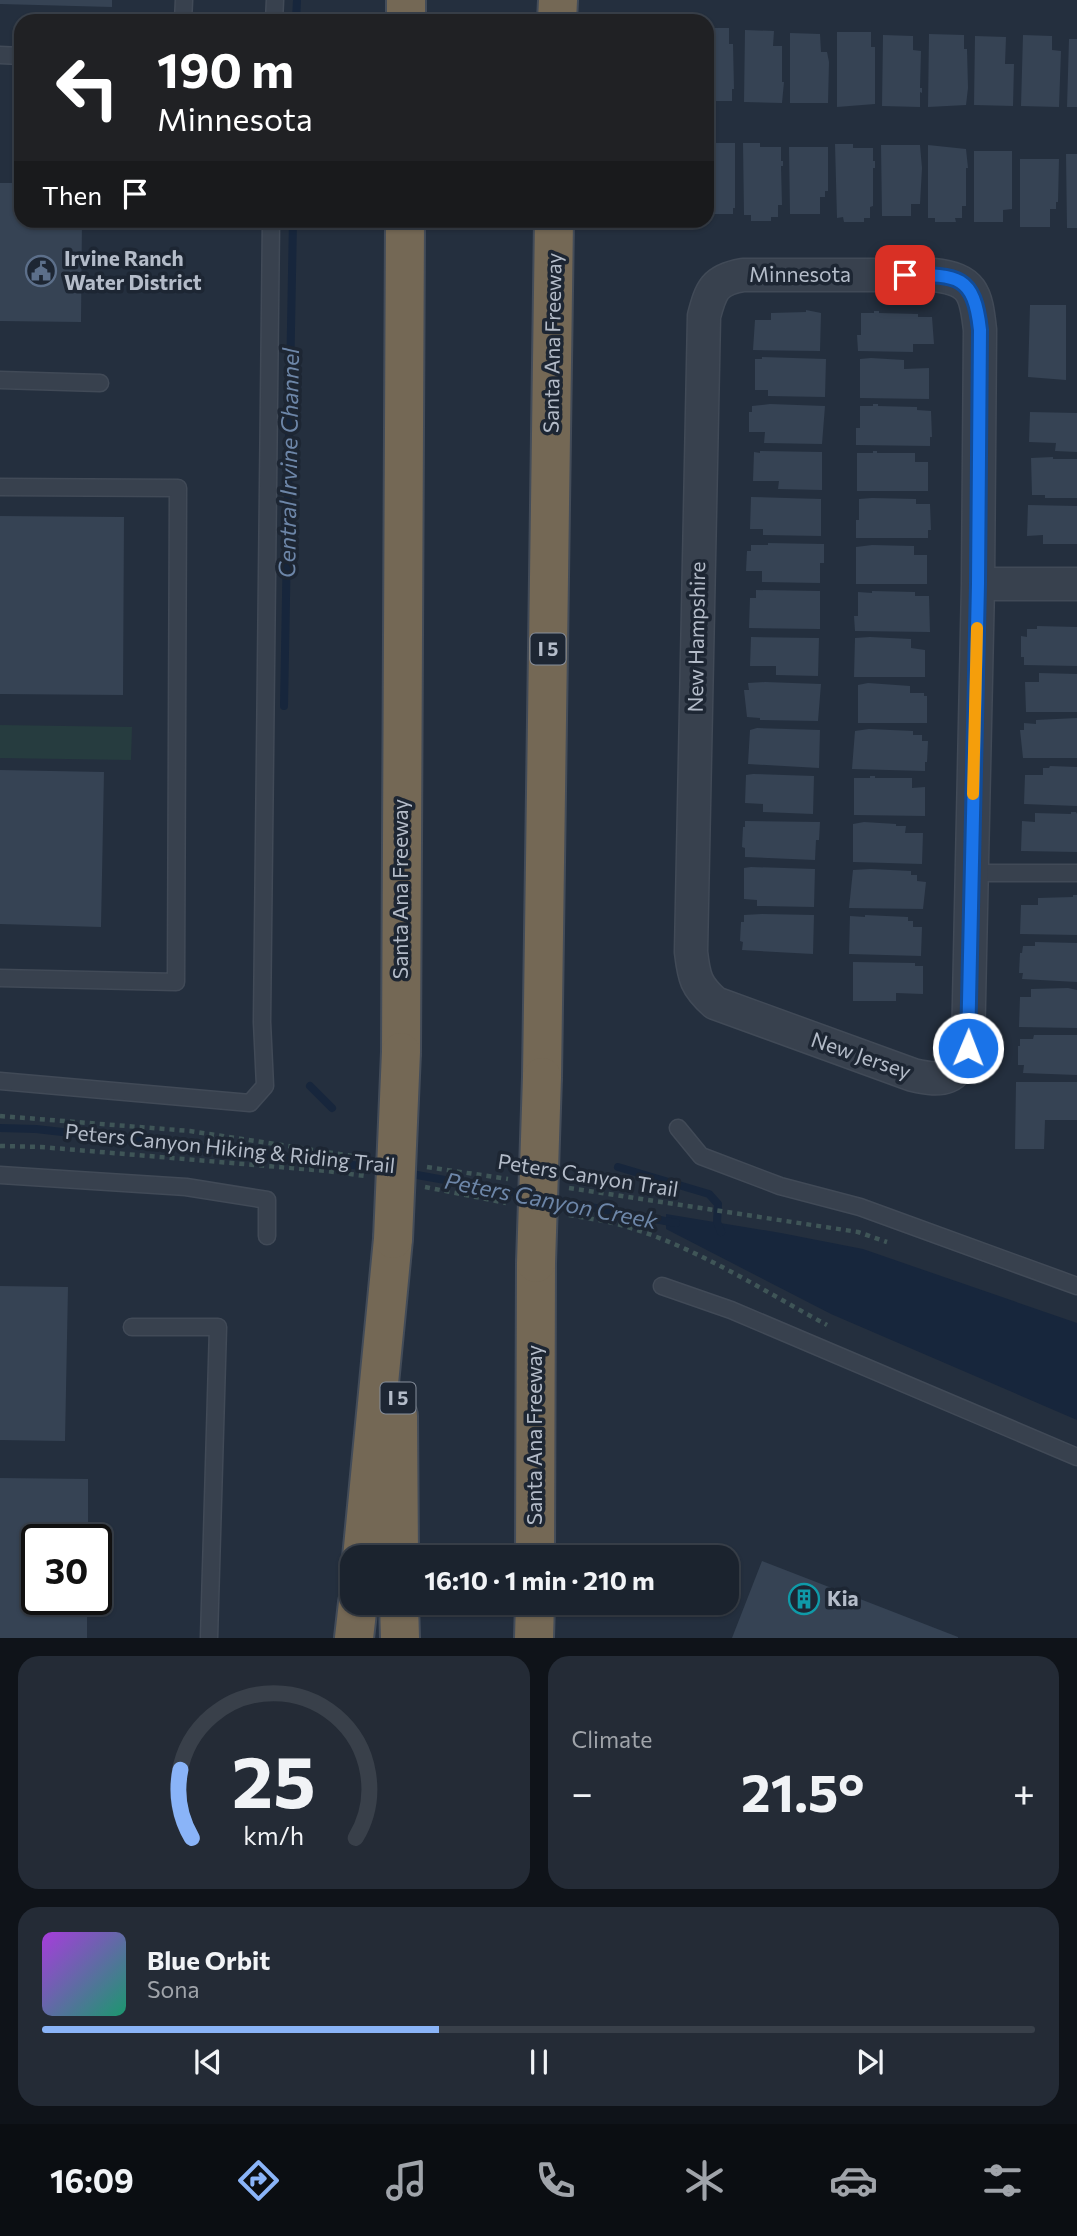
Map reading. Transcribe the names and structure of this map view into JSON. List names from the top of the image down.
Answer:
{
  "streets": {
    "highway": ["Santa Ana Freeway", "I 5"],
    "street": ["Minnesota", "New Hampshire", "New Jersey"],
    "path": ["Peters Canyon Hiking & Riding Trail", "Peters Canyon Trail"]
  },
  "crossings": [
    ["Minnesota", "New Hampshire"],
    ["Minnesota", "New Jersey"],
    ["New Hampshire", "New Jersey"]
  ],
  "water": ["Central Irvine Channel", "Peters Canyon Creek"],
  "places": {
    "public building": ["Irvine Ranch Water District"],
    "building": ["Kia"]
  },
  "page": {
    "turn": ["190 m", "Minnesota"],
    "then": "Then",
    "limit": "30",
    "trip": "16:10 · 1 min · 210 m",
    "tile": "Climate",
    "heat": ["−", "21.5°", "+"],
    "song": ["Blue Orbit", "Sona"],
    "tabs": "16:09",
    "gauge": ["25", "km/h"]
  }
}
